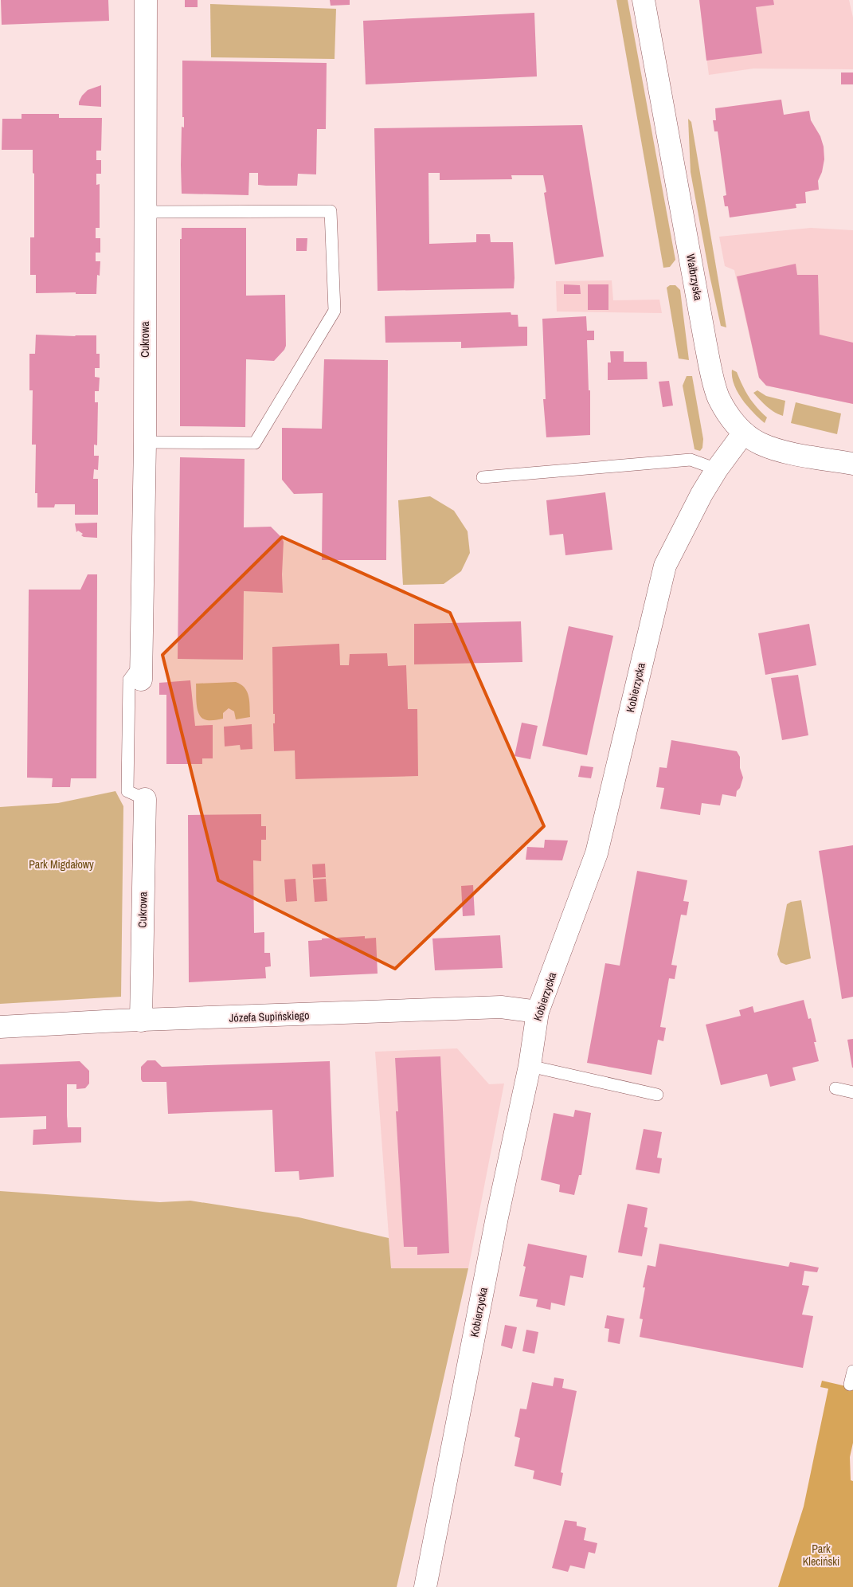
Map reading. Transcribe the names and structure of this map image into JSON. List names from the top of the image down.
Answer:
{
  "streets": {
    "street": [
      "Wałbrzyska",
      "Cukrowa",
      "Kobierzycka",
      "Józefa Supińskiego"
    ]
  },
  "crossings": [
    ["Wałbrzyska", "Kobierzycka"],
    ["Cukrowa", "Józefa Supińskiego"],
    ["Kobierzycka", "Józefa Supińskiego"]
  ],
  "parks": ["Park Migdałowy", "Park Kleciński"]
}
